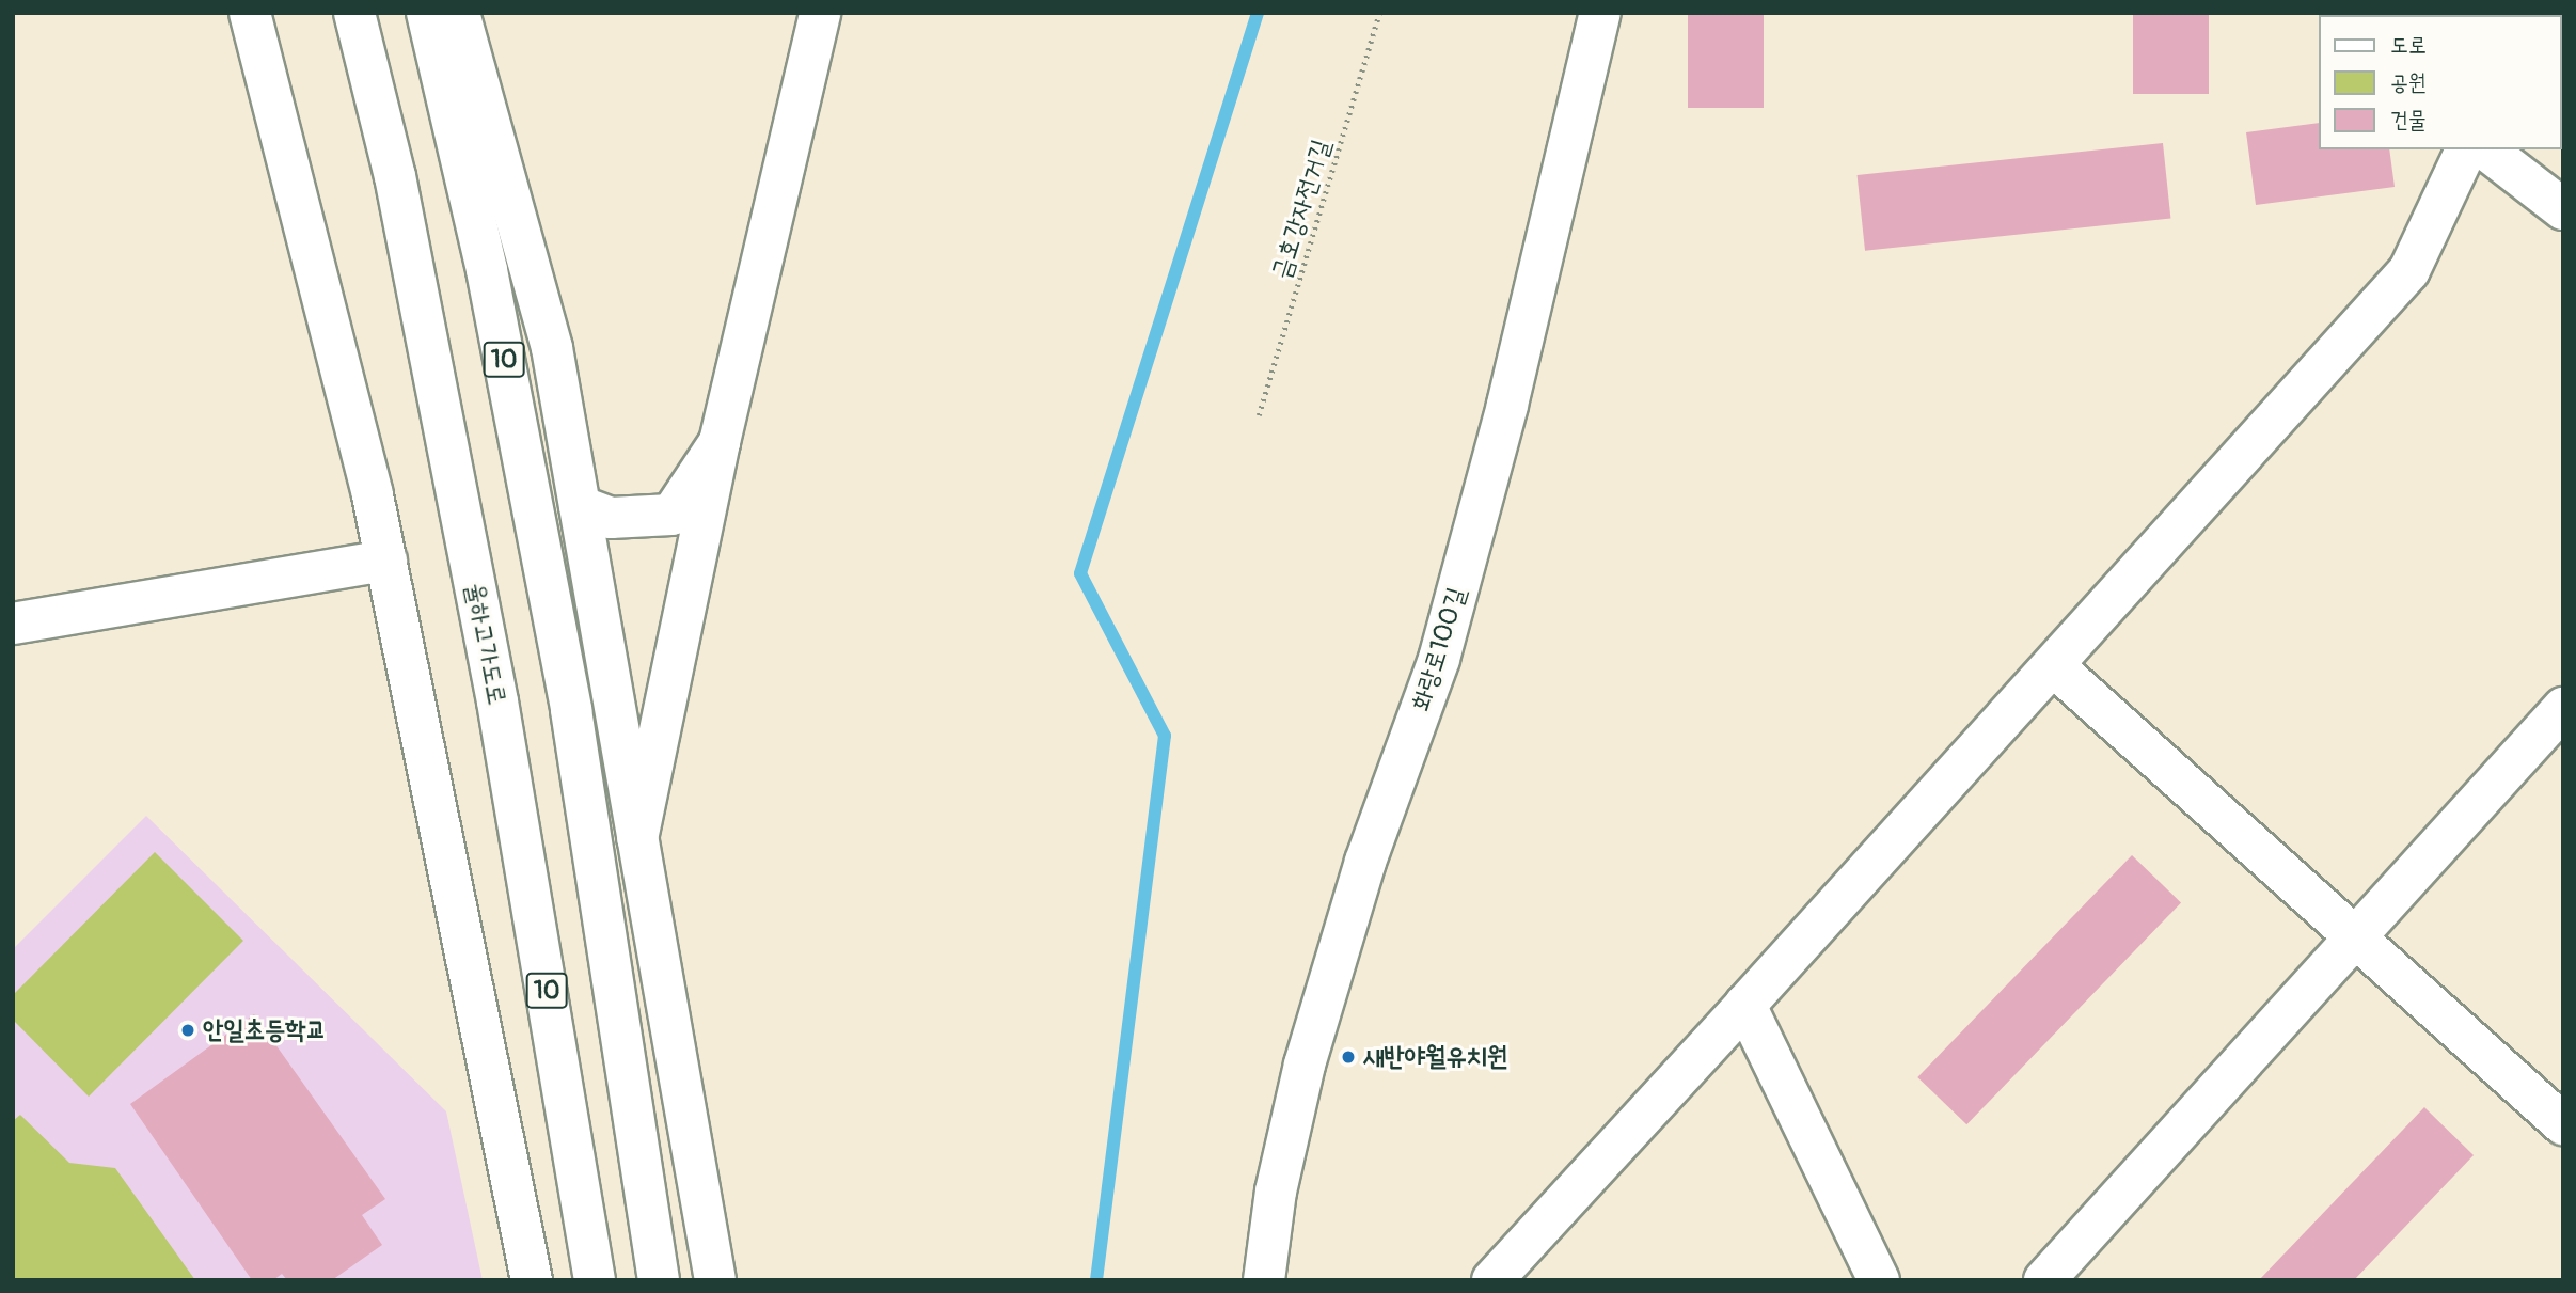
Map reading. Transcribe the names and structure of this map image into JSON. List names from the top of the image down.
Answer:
{
  "streets": {
    "main road": ["10", "율하고가도로", "화랑로100길"],
    "path": ["금호강자전거길"]
  },
  "places": ["안일초등학교", "새반야월유치원"],
  "legend": ["도로", "공원", "건물"]
}
